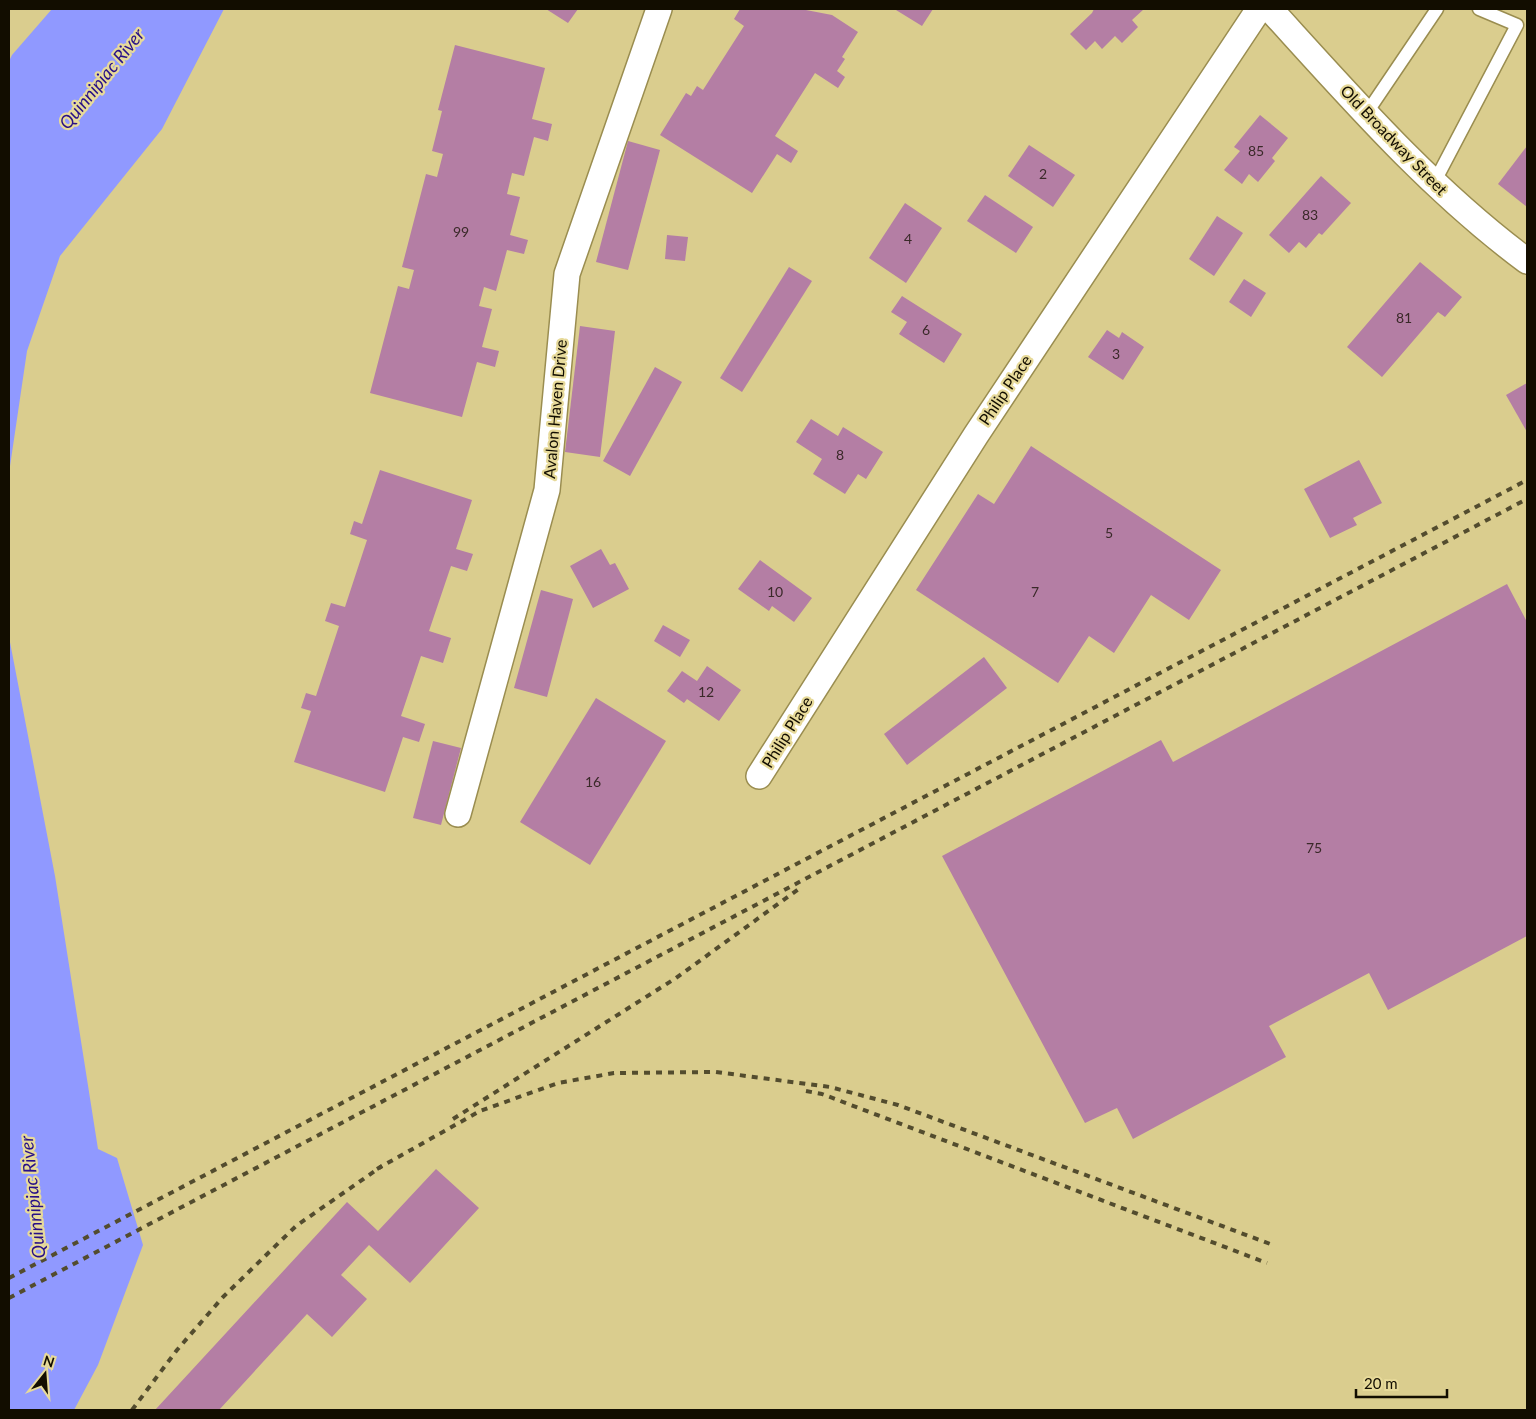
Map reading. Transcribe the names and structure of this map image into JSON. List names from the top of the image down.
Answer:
{
  "streets": {
    "street": ["Old Broadway Street", "Philip Place", "Avalon Haven Drive"]
  },
  "water": ["Quinnipiac River"],
  "house_numbers": [
    "85",
    "2",
    "83",
    "99",
    "4",
    "81",
    "6",
    "3",
    "8",
    "5",
    "10",
    "7",
    "12",
    "16",
    "75"
  ],
  "scale_bar": "20 m",
  "north": "top"
}
